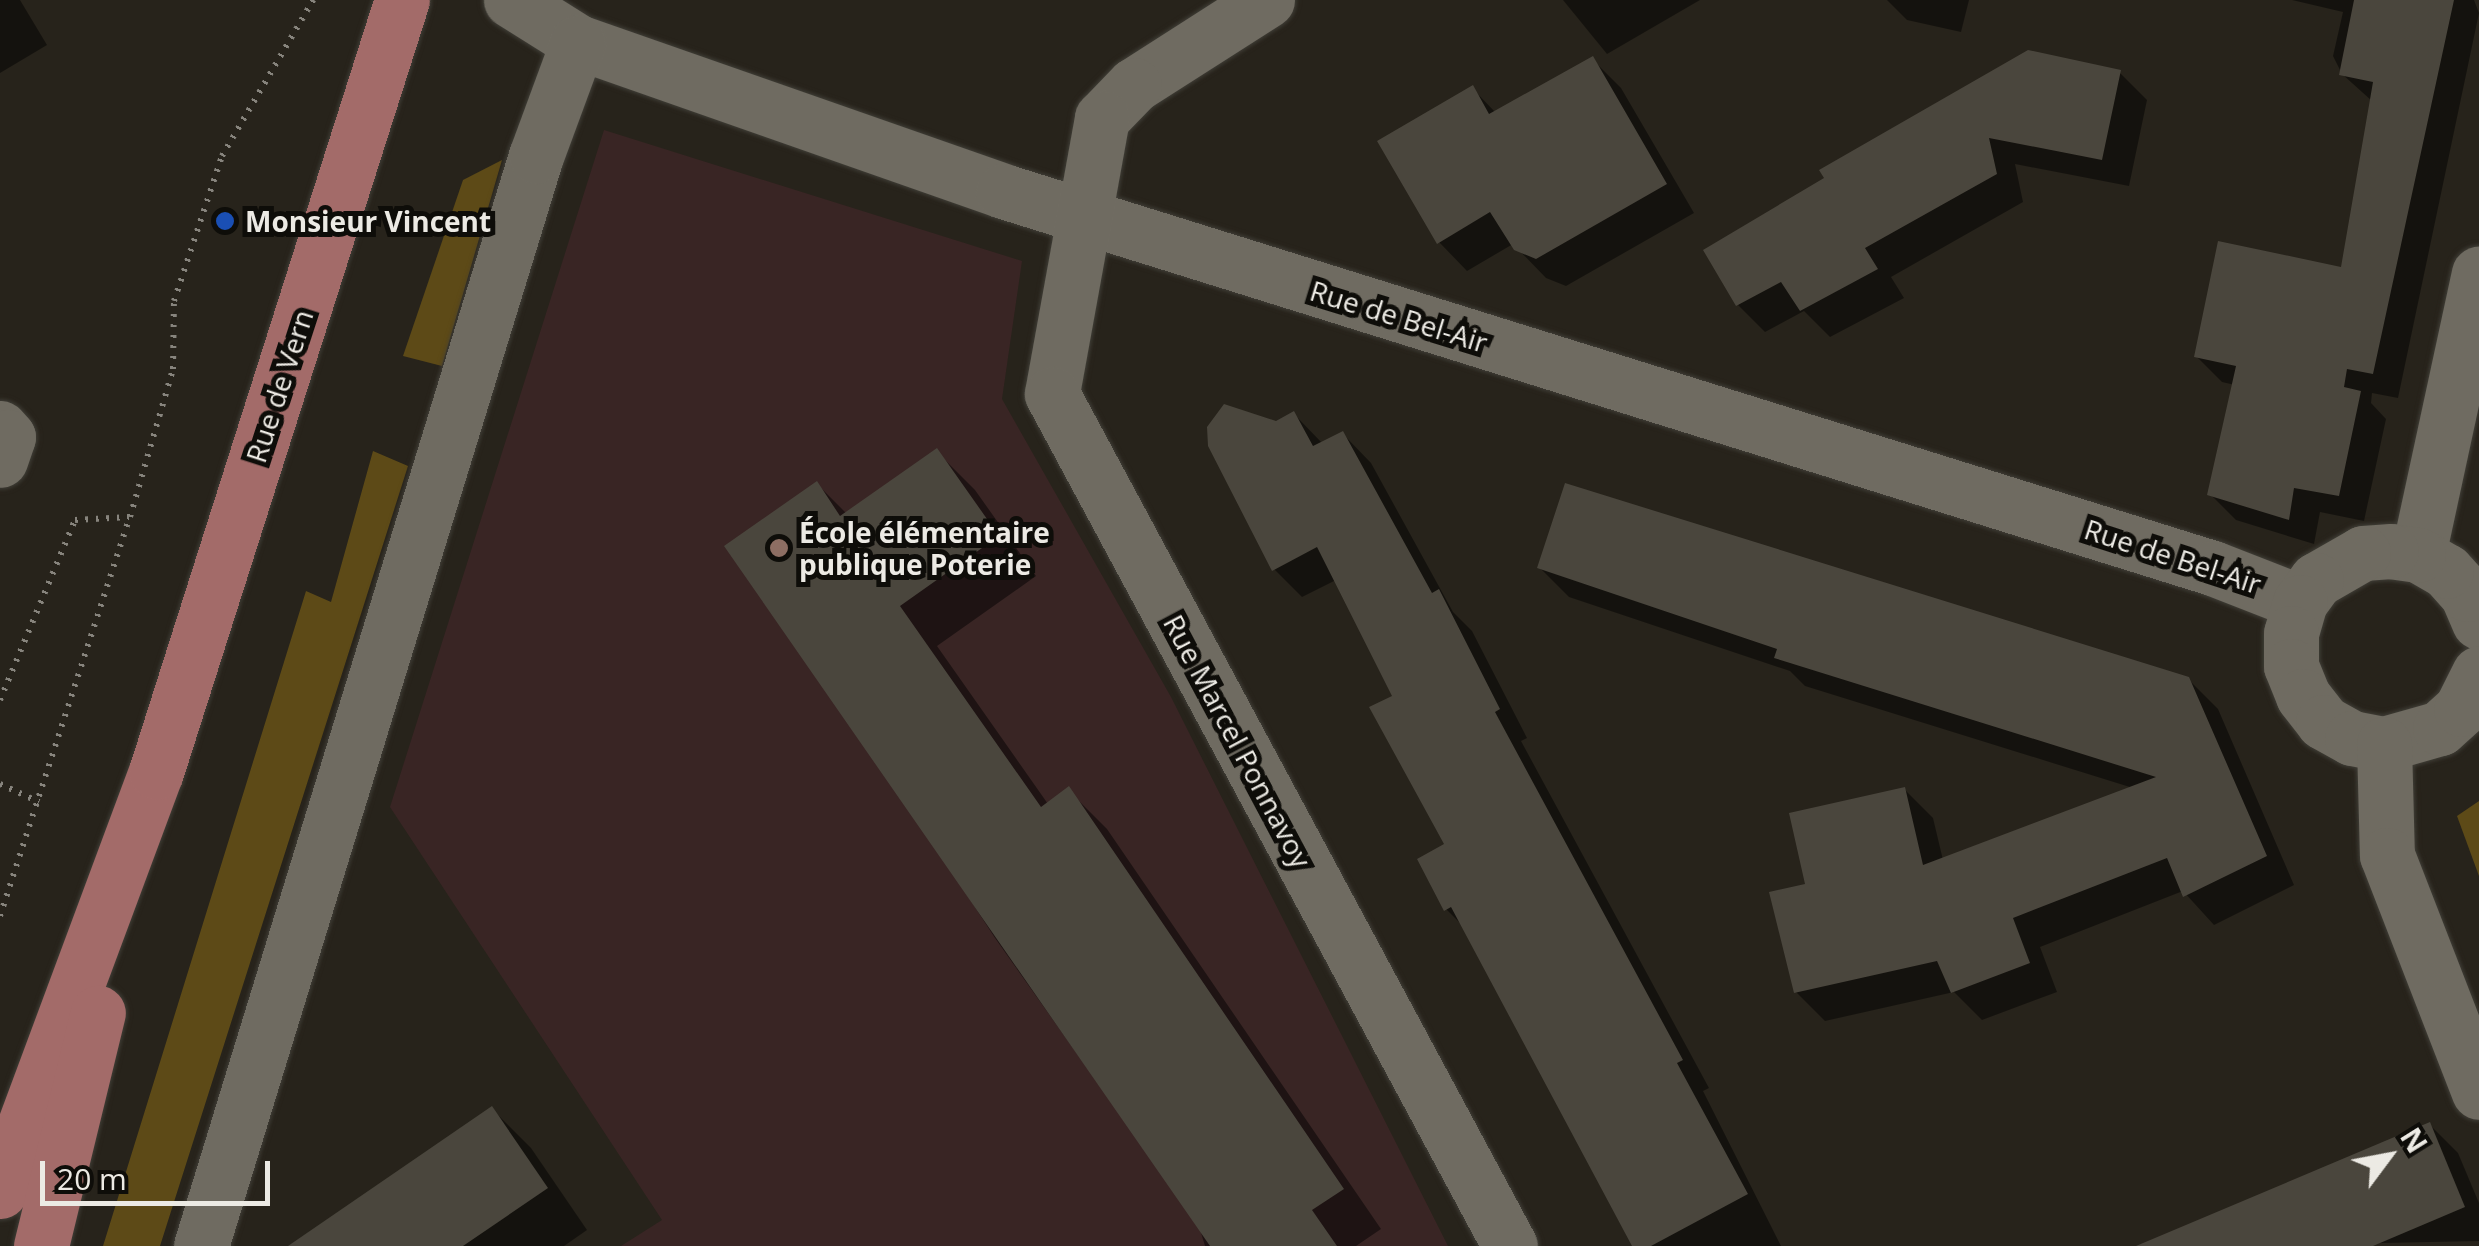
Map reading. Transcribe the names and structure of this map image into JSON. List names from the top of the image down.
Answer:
{
  "streets": {
    "main road": ["Rue de Vern"],
    "street": ["Rue de Bel-Air", "Rue Marcel Ponnavoy"]
  },
  "crossings": [
    ["Rue de Bel-Air", "Rue Marcel Ponnavoy"]
  ],
  "places": ["Monsieur Vincent", "École élémentaire publique Poterie"],
  "scale_bar": "20 m",
  "north": "top right"
}
